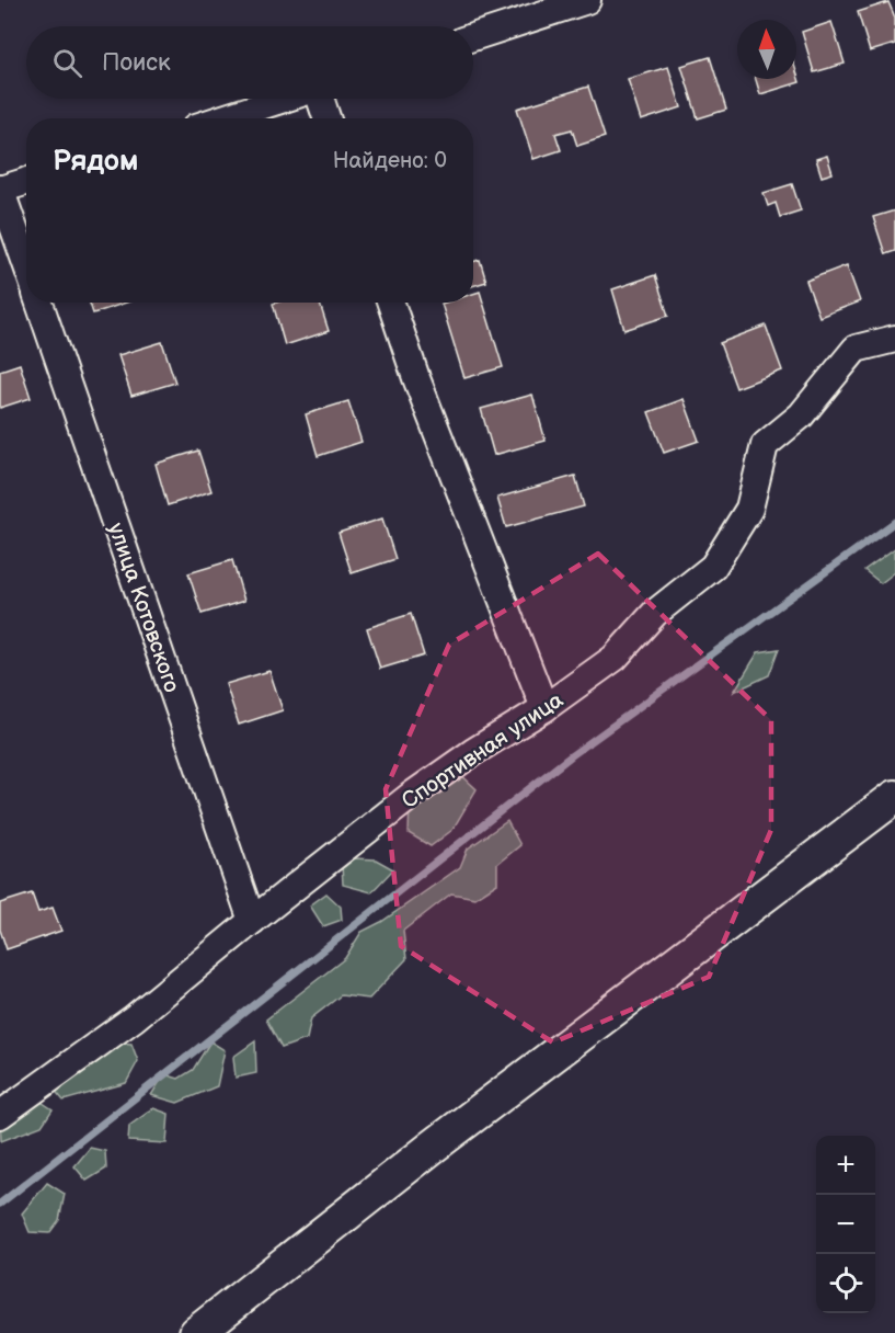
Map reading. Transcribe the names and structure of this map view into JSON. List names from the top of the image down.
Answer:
{
  "streets": {
    "street": ["улица Котовского", "Спортивная улица"]
  },
  "crossings": [
    ["улица Котовского", "Спортивная улица"]
  ],
  "north": "top",
  "page": {
    "search": "Поиск",
    "heading": ["Рядом", "Найдено: 0"],
    "map_buttons": ["+", "−"]
  }
}
